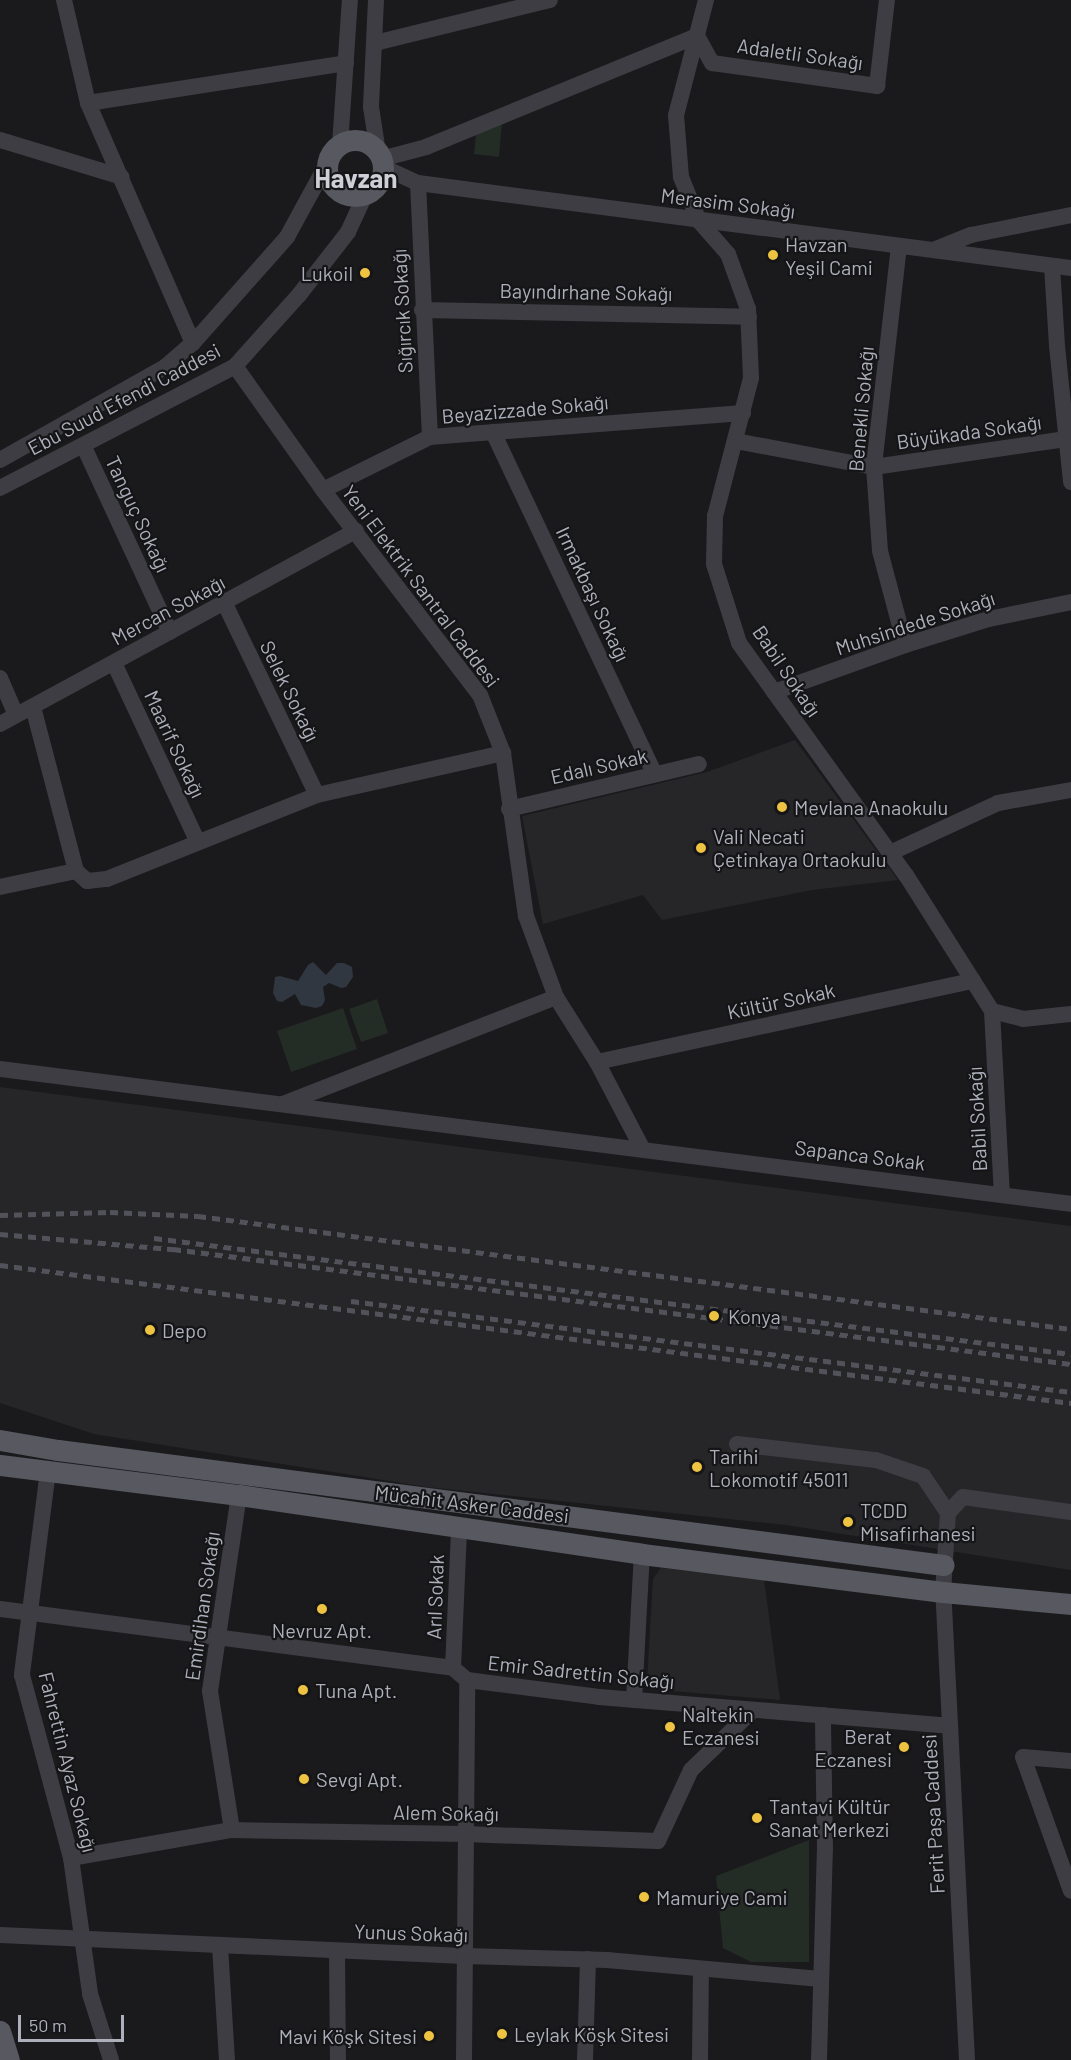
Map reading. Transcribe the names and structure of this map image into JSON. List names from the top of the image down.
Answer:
{
  "streets": {
    "main road": ["Mücahit Asker Caddesi"],
    "street": [
      "Adaletli Sokağı",
      "Merasim Sokağı",
      "Bayındırhane Sokağı",
      "Sığırcık Sokağı",
      "Ebu Suud Efendi Caddesi",
      "Beyazizzade Sokağı",
      "Benekli Sokağı",
      "Büyükada Sokağı",
      "Tanguç Sokağı",
      "Yeni Elektrik Santral Caddesi",
      "Irmakbaşı Sokağı",
      "Mercan Sokağı",
      "Muhsindede Sokağı",
      "Babil Sokağı",
      "Selek Sokağı",
      "Maarif Sokağı",
      "Edalı Sokak",
      "Kültür Sokak",
      "Sapanca Sokak",
      "Arıl Sokak",
      "Emirdihan Sokağı",
      "Emir Sadrettin Sokağı",
      "Fahrettin Ayaz Sokağı",
      "Alem Sokağı",
      "Ferit Paşa Caddesi",
      "Yunus Sokağı"
    ]
  },
  "crossings": [
    ["Adaletli Sokağı", "Babil Sokağı"],
    ["Merasim Sokağı", "Sığırcık Sokağı"],
    ["Merasim Sokağı", "Ebu Suud Efendi Caddesi"],
    ["Merasim Sokağı", "Benekli Sokağı"],
    ["Merasim Sokağı", "Babil Sokağı"],
    ["Bayındırhane Sokağı", "Sığırcık Sokağı"],
    ["Bayındırhane Sokağı", "Babil Sokağı"],
    ["Sığırcık Sokağı", "Beyazizzade Sokağı"],
    ["Ebu Suud Efendi Caddesi", "Tanguç Sokağı"],
    ["Ebu Suud Efendi Caddesi", "Yeni Elektrik Santral Caddesi"],
    ["Beyazizzade Sokağı", "Yeni Elektrik Santral Caddesi"],
    ["Beyazizzade Sokağı", "Irmakbaşı Sokağı"],
    ["Beyazizzade Sokağı", "Babil Sokağı"],
    ["Benekli Sokağı", "Büyükada Sokağı"],
    ["Benekli Sokağı", "Muhsindede Sokağı"],
    ["Büyükada Sokağı", "Babil Sokağı"],
    ["Tanguç Sokağı", "Mercan Sokağı"],
    ["Yeni Elektrik Santral Caddesi", "Mercan Sokağı"],
    ["Yeni Elektrik Santral Caddesi", "Edalı Sokak"],
    ["Yeni Elektrik Santral Caddesi", "Kültür Sokak"],
    ["Yeni Elektrik Santral Caddesi", "Sapanca Sokak"],
    ["Irmakbaşı Sokağı", "Edalı Sokak"],
    ["Mercan Sokağı", "Selek Sokağı"],
    ["Mercan Sokağı", "Maarif Sokağı"],
    ["Muhsindede Sokağı", "Babil Sokağı"],
    ["Babil Sokağı", "Kültür Sokak"],
    ["Babil Sokağı", "Sapanca Sokak"],
    ["Mücahit Asker Caddesi", "Arıl Sokak"],
    ["Mücahit Asker Caddesi", "Emirdihan Sokağı"],
    ["Mücahit Asker Caddesi", "Fahrettin Ayaz Sokağı"],
    ["Mücahit Asker Caddesi", "Ferit Paşa Caddesi"],
    ["Arıl Sokak", "Emir Sadrettin Sokağı"],
    ["Emirdihan Sokağı", "Alem Sokağı"],
    ["Emir Sadrettin Sokağı", "Alem Sokağı"],
    ["Emir Sadrettin Sokağı", "Ferit Paşa Caddesi"],
    ["Fahrettin Ayaz Sokağı", "Alem Sokağı"],
    ["Fahrettin Ayaz Sokağı", "Yunus Sokağı"]
  ],
  "districts": ["Havzan"],
  "places": [
    "Havzan Yeşil Cami",
    "Lukoil",
    "Mevlana Anaokulu",
    "Vali Necati Çetinkaya Ortaokulu",
    "Konya",
    "Depo",
    "Tarihi Lokomotif 45011",
    "TCDD Misafirhanesi",
    "Nevruz Apt.",
    "Tuna Apt.",
    "Naltekin Eczanesi",
    "Berat Eczanesi",
    "Sevgi Apt.",
    "Tantavi Kültür Sanat Merkezi",
    "Mamuriye Cami",
    "Leylak Köşk Sitesi",
    "Mavi Köşk Sitesi"
  ],
  "scale_bar": "50 m"
}
